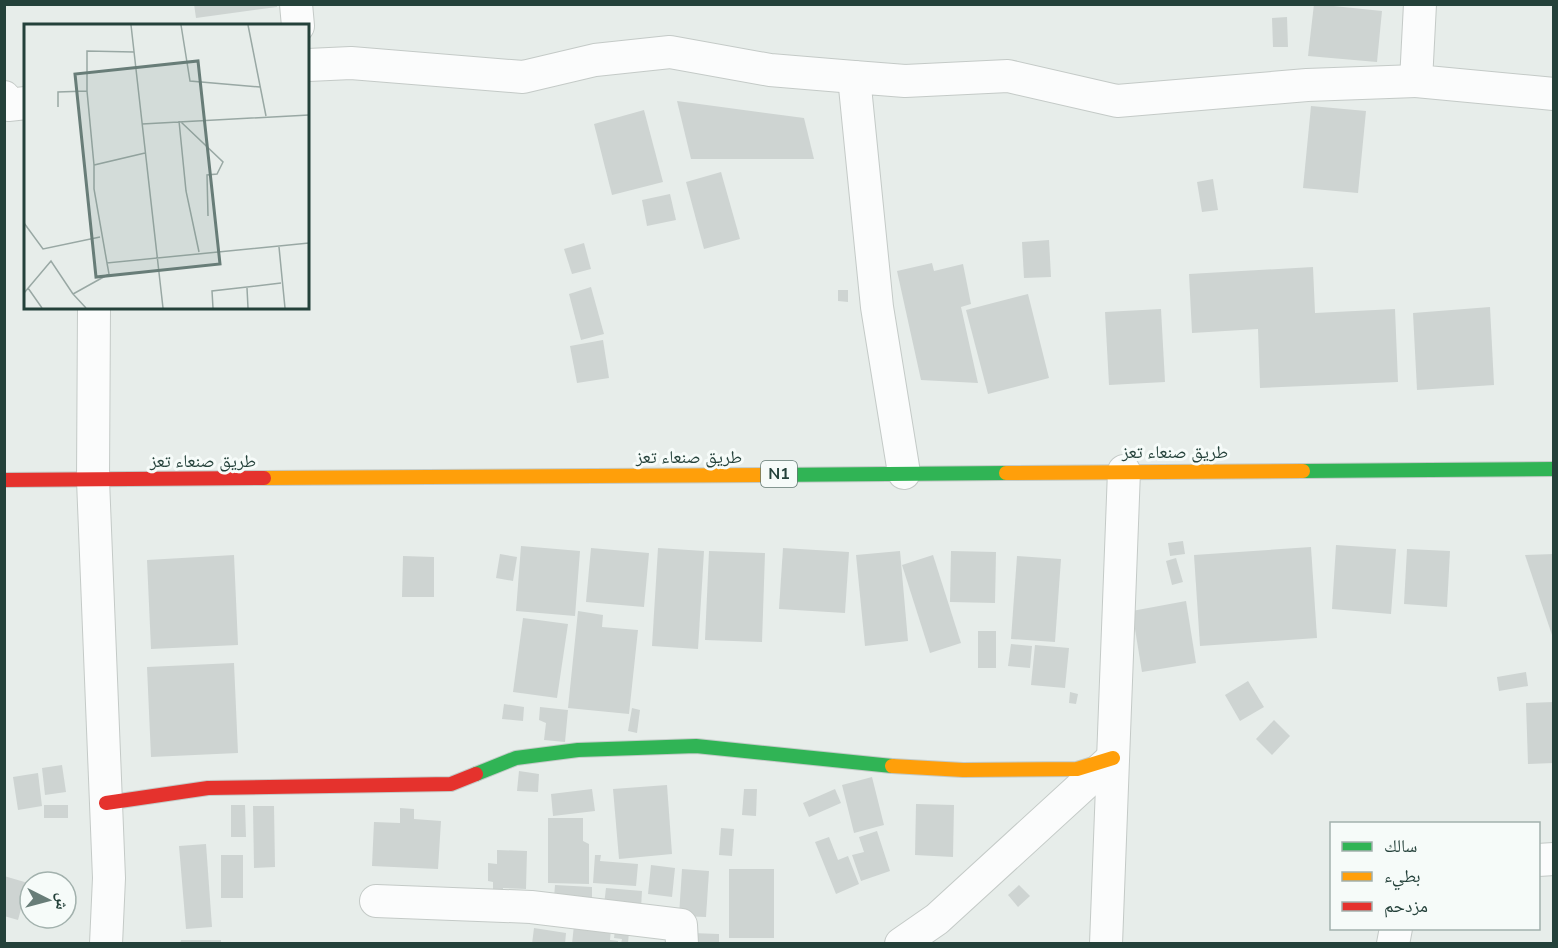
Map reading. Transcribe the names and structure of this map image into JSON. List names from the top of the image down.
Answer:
{
  "streets": {
    "main road": ["طريق صنعاء تعز", "N1"]
  },
  "legend": ["سالك", "بطيء", "مزدحم"],
  "north": "right"
}
